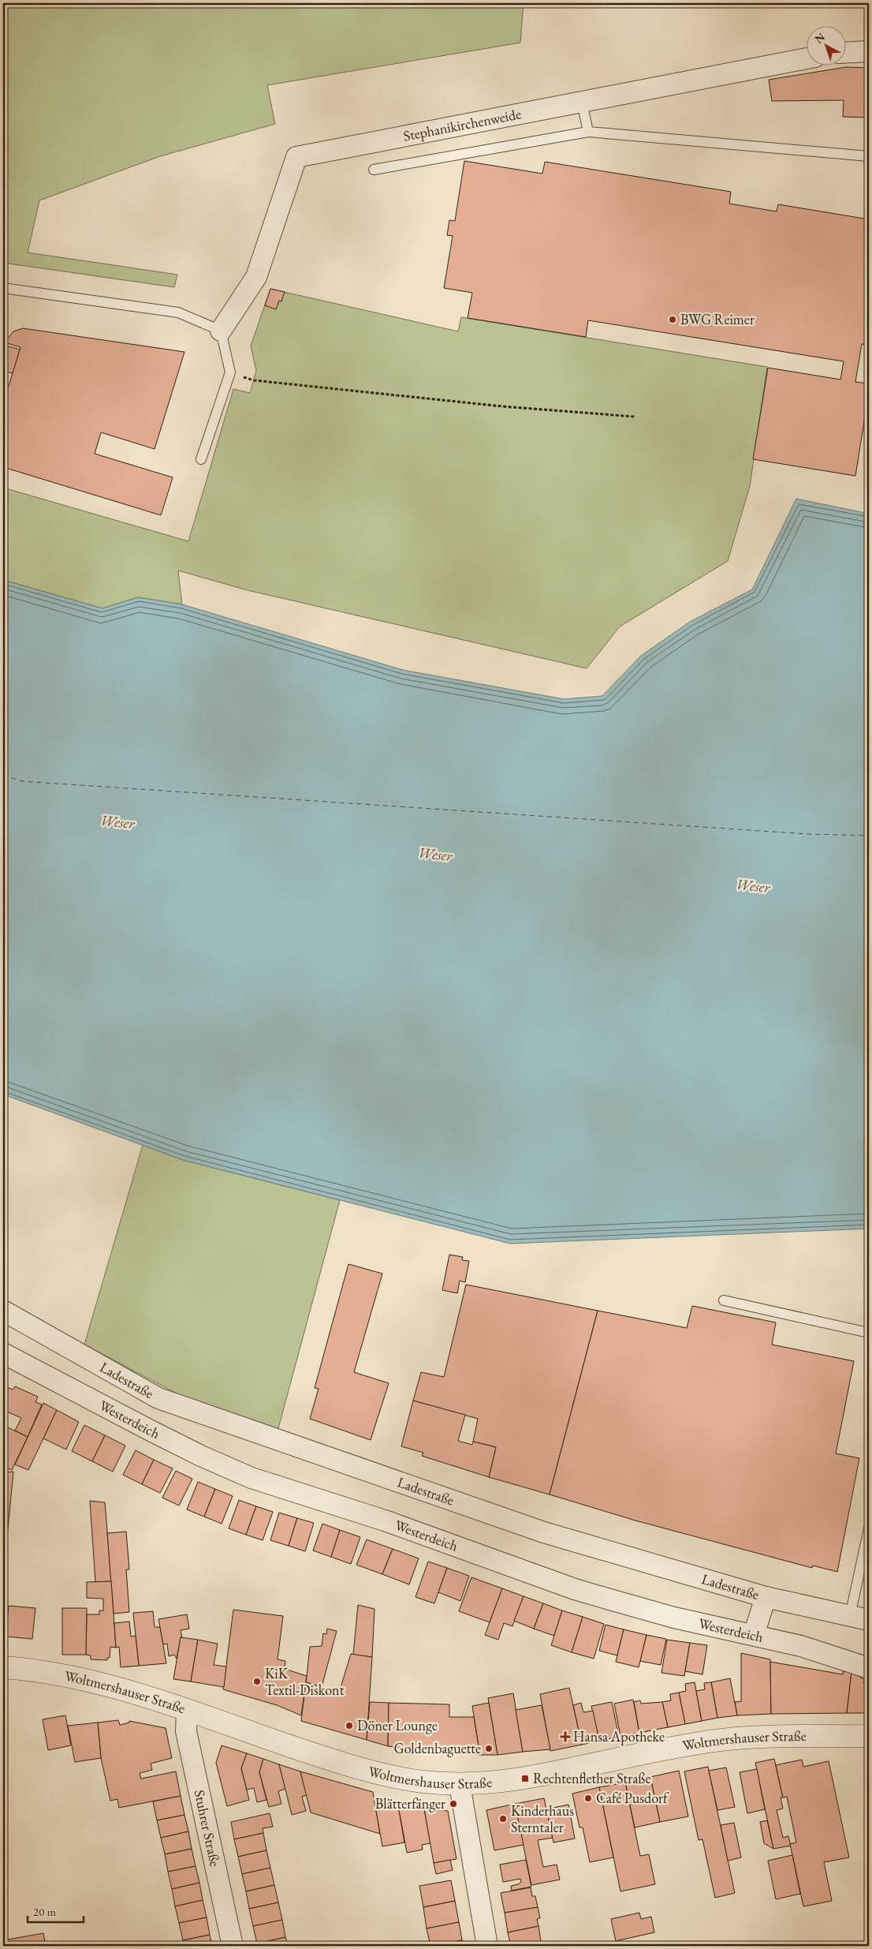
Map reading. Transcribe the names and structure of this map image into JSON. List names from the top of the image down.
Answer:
{
  "streets": {
    "street": [
      "Stephanikirchenweide",
      "Ladestraße",
      "Westerdeich",
      "Woltmershauser Straße",
      "Stuhrer Straße"
    ]
  },
  "crossings": [
    ["Woltmershauser Straße", "Stuhrer Straße"]
  ],
  "water": ["Weser"],
  "places": {
    "other": [
      "BWG Reimer",
      "KiK Textil-Diskont",
      "Döner Lounge",
      "Goldenbaguette",
      "Café Pusdorf",
      "Blätterfänger",
      "Kinderhaus Sterntaler"
    ],
    "health": ["Hansa Apotheke"],
    "transit": ["Rechtenflether Straße"]
  },
  "scale_bar": "20 m",
  "north": "top left"
}
